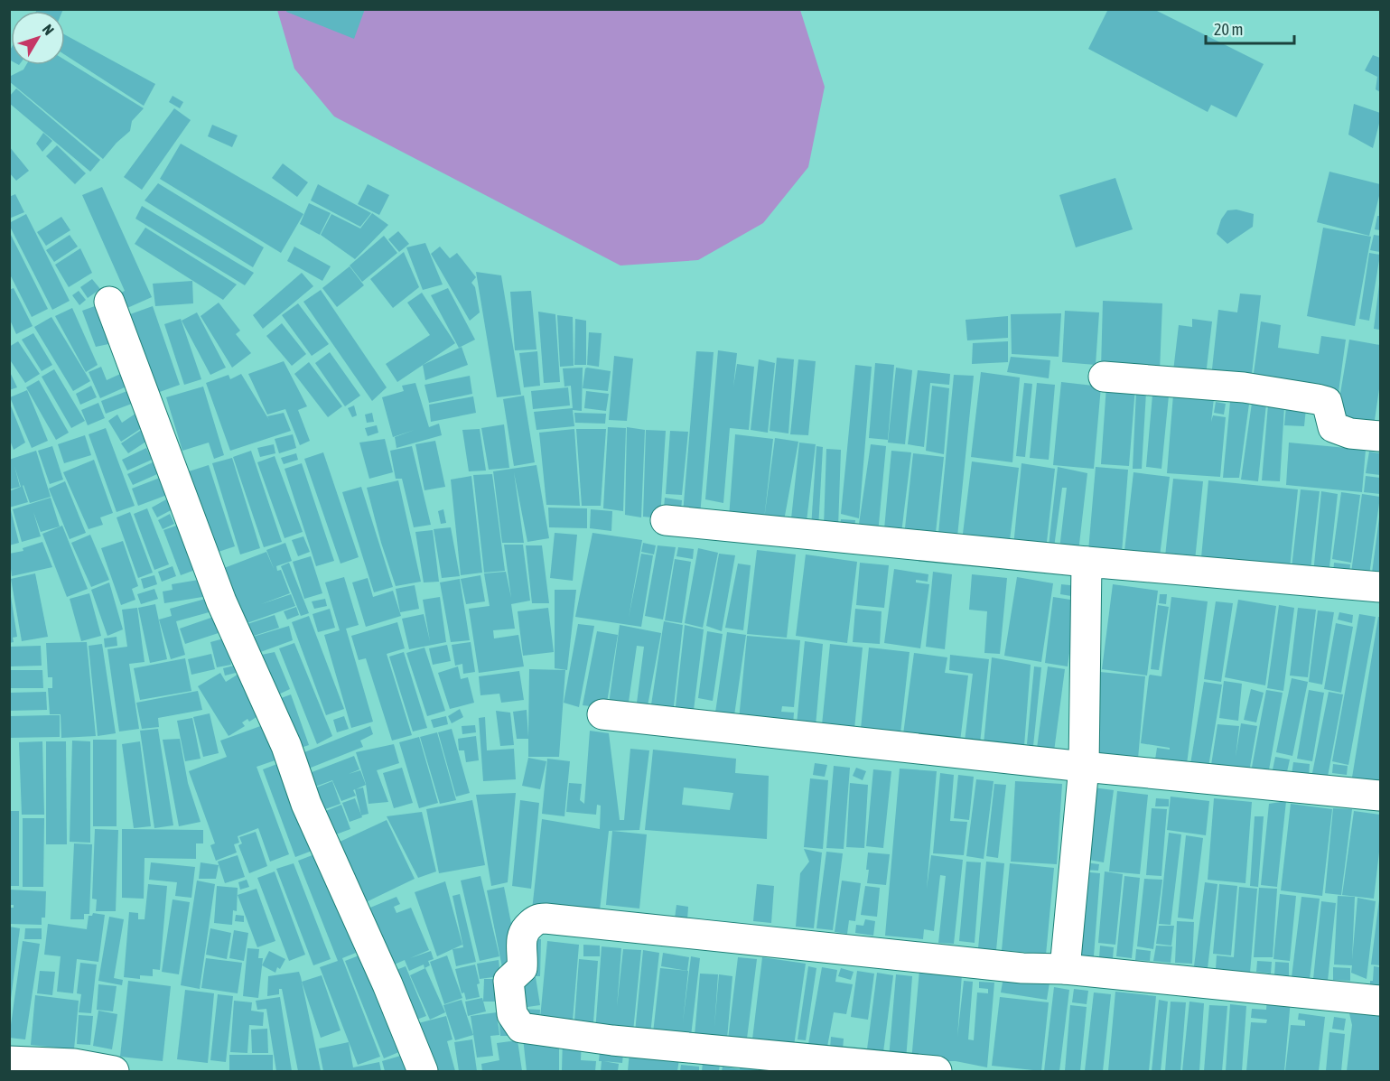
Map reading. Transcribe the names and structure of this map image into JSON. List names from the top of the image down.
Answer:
{
  "scale_bar": "20 m",
  "north": "top right"
}
